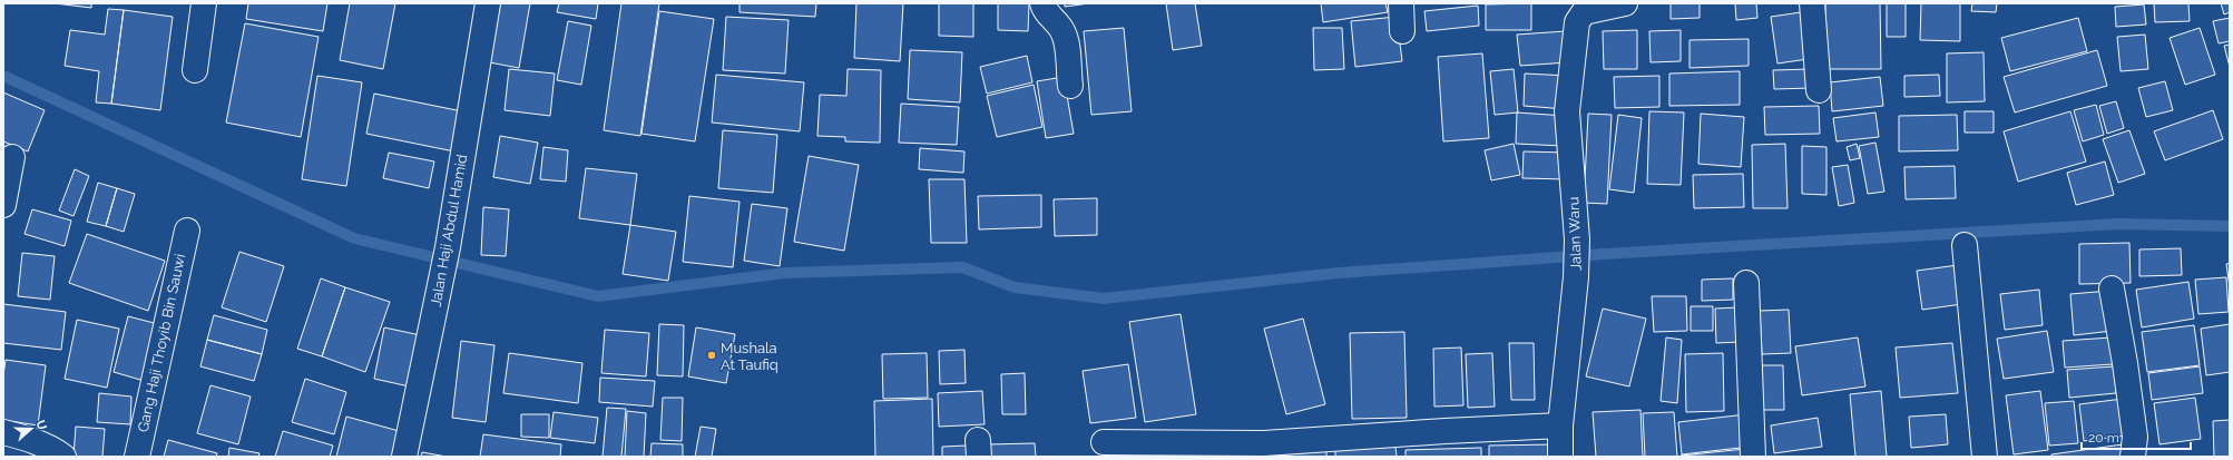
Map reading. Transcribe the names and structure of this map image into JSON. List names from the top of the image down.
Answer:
{
  "streets": {
    "street": ["Jalan Haji Abdul Hamid", "Jalan Waru", "Gang Haji Thoyib Bin Sauwi"]
  },
  "places": ["Mushala At Taufiq"],
  "scale_bar": "20 m",
  "north": "right"
}
